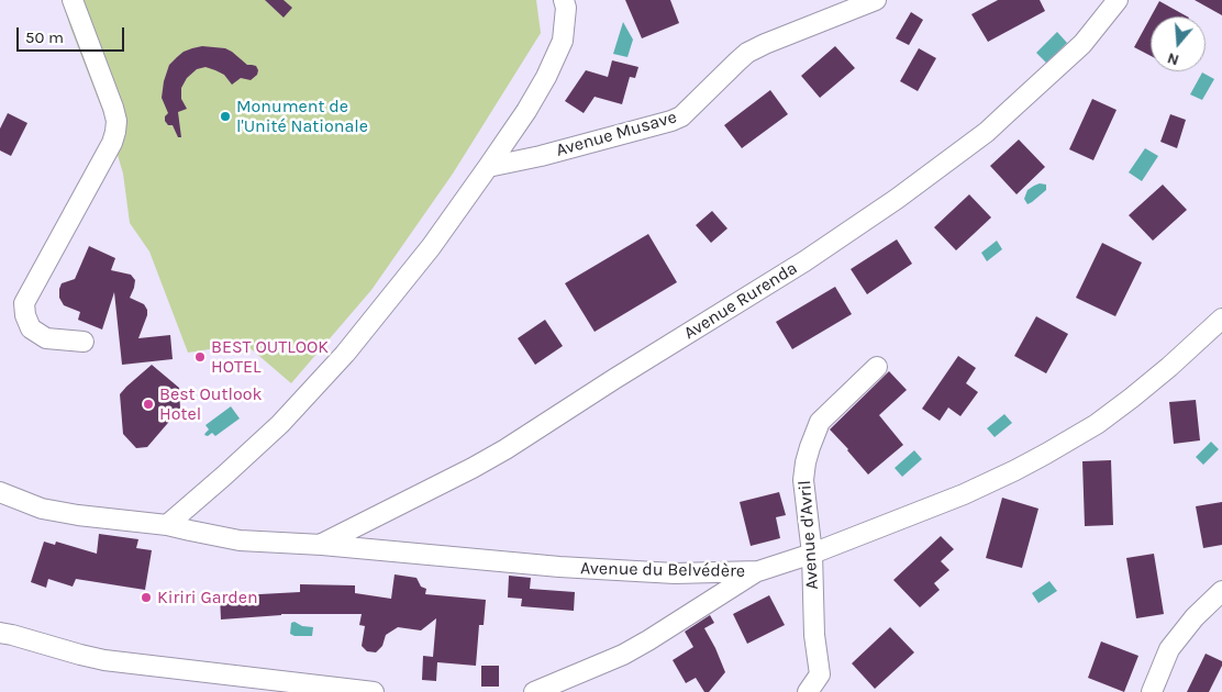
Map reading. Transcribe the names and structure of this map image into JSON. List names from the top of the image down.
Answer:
{
  "streets": {
    "street": [
      "Avenue Musave",
      "Avenue Rurenda",
      "Avenue d'Avril",
      "Avenue du Belvédère"
    ]
  },
  "crossings": [
    ["Avenue Rurenda", "Avenue du Belvédère"],
    ["Avenue d'Avril", "Avenue du Belvédère"]
  ],
  "places": [
    "Monument de l'Unité Nationale",
    "BEST OUTLOOK HOTEL",
    "Best Outlook Hotel",
    "Kiriri Garden"
  ],
  "scale_bar": "50 m",
  "north": "bottom"
}
